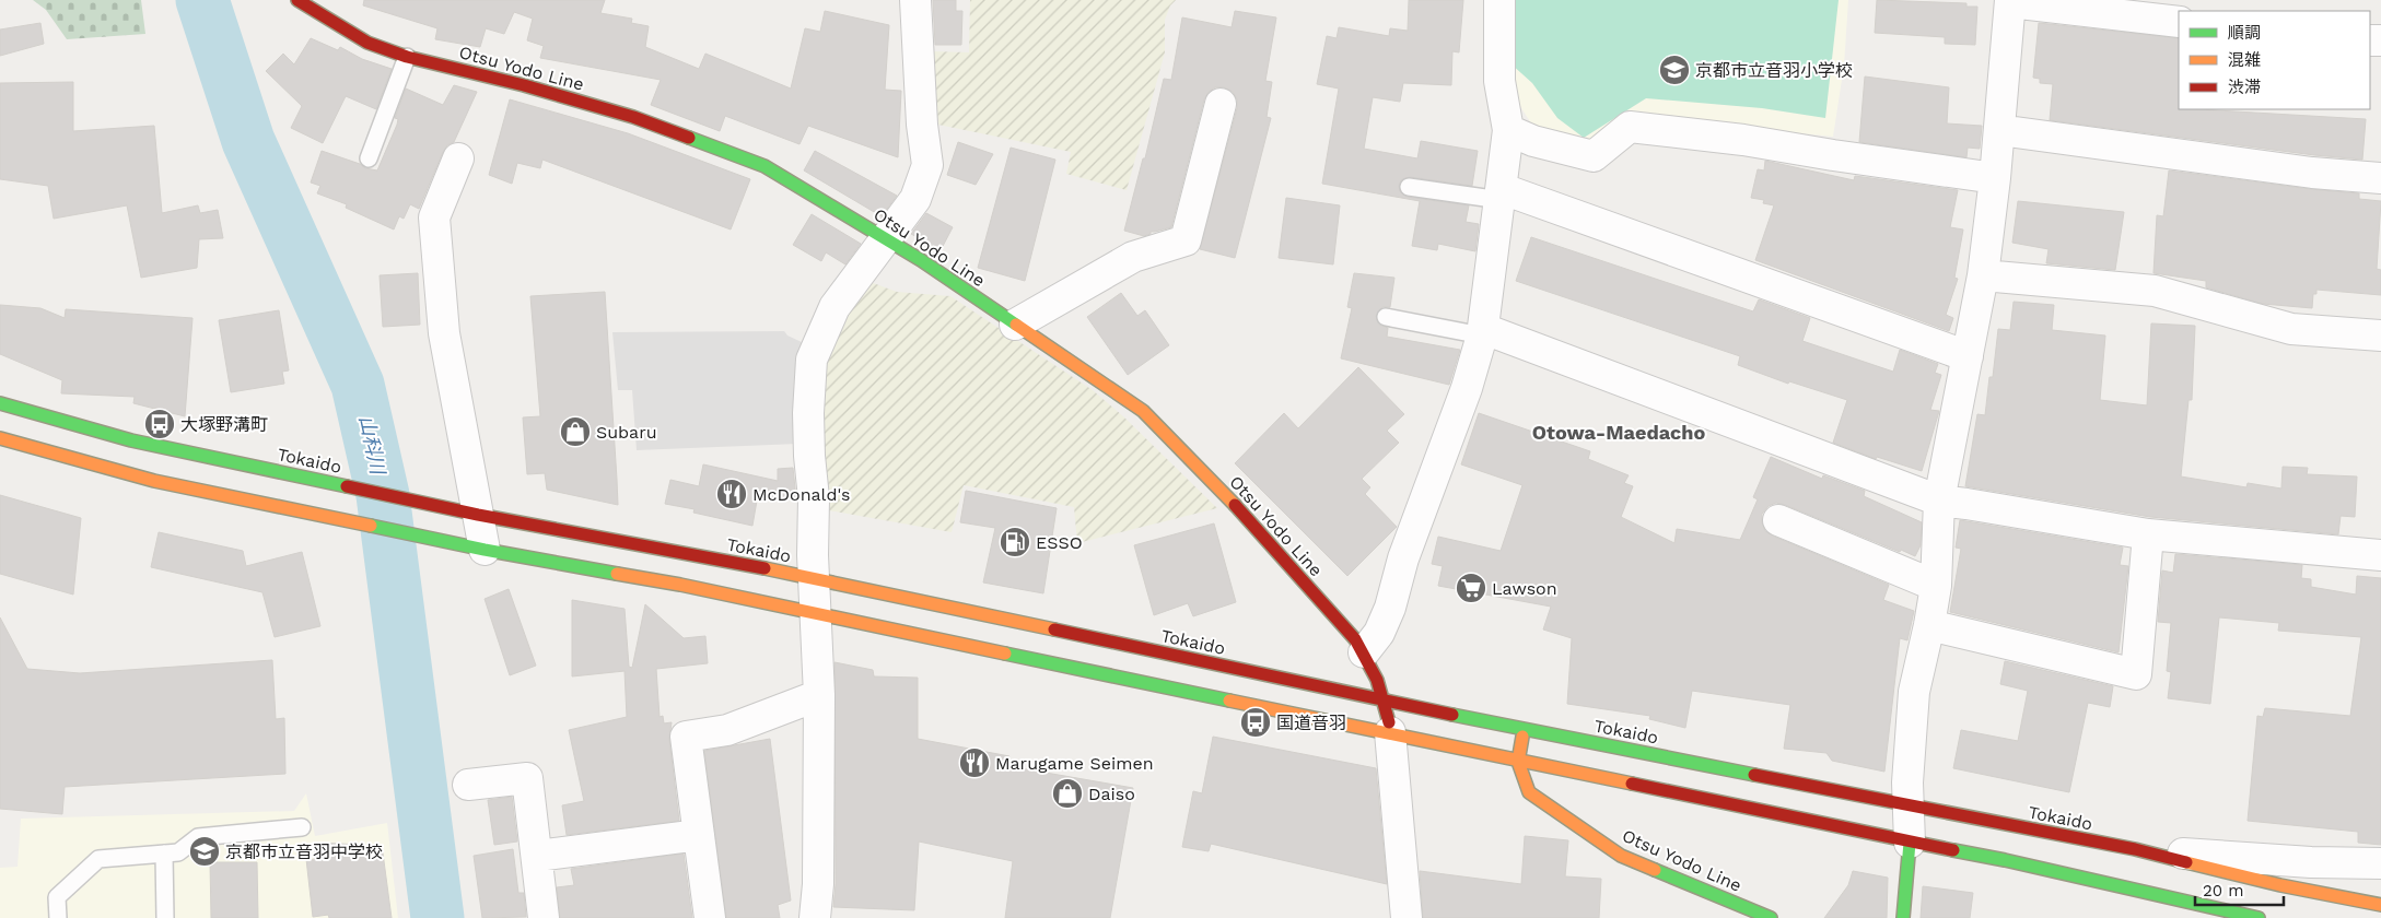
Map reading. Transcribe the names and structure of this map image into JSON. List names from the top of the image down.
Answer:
{
  "streets": {
    "main road": ["Otsu Yodo Line", "Tokaido"]
  },
  "crossings": [
    ["Otsu Yodo Line", "Tokaido"]
  ],
  "districts": ["Otowa-Maedacho"],
  "water": ["山科川"],
  "places": {
    "school or university": ["京都市立音羽小学校", "京都市立音羽中学校"],
    "bus stop": ["大塚野溝町", "国道音羽"],
    "shop": ["Subaru", "Daiso"],
    "restaurant": ["McDonald's", "Marugame Seimen"],
    "fuel station": ["ESSO"],
    "supermarket": ["Lawson"]
  },
  "legend": ["順調", "混雑", "渋滞"],
  "scale_bar": "20 m"
}
